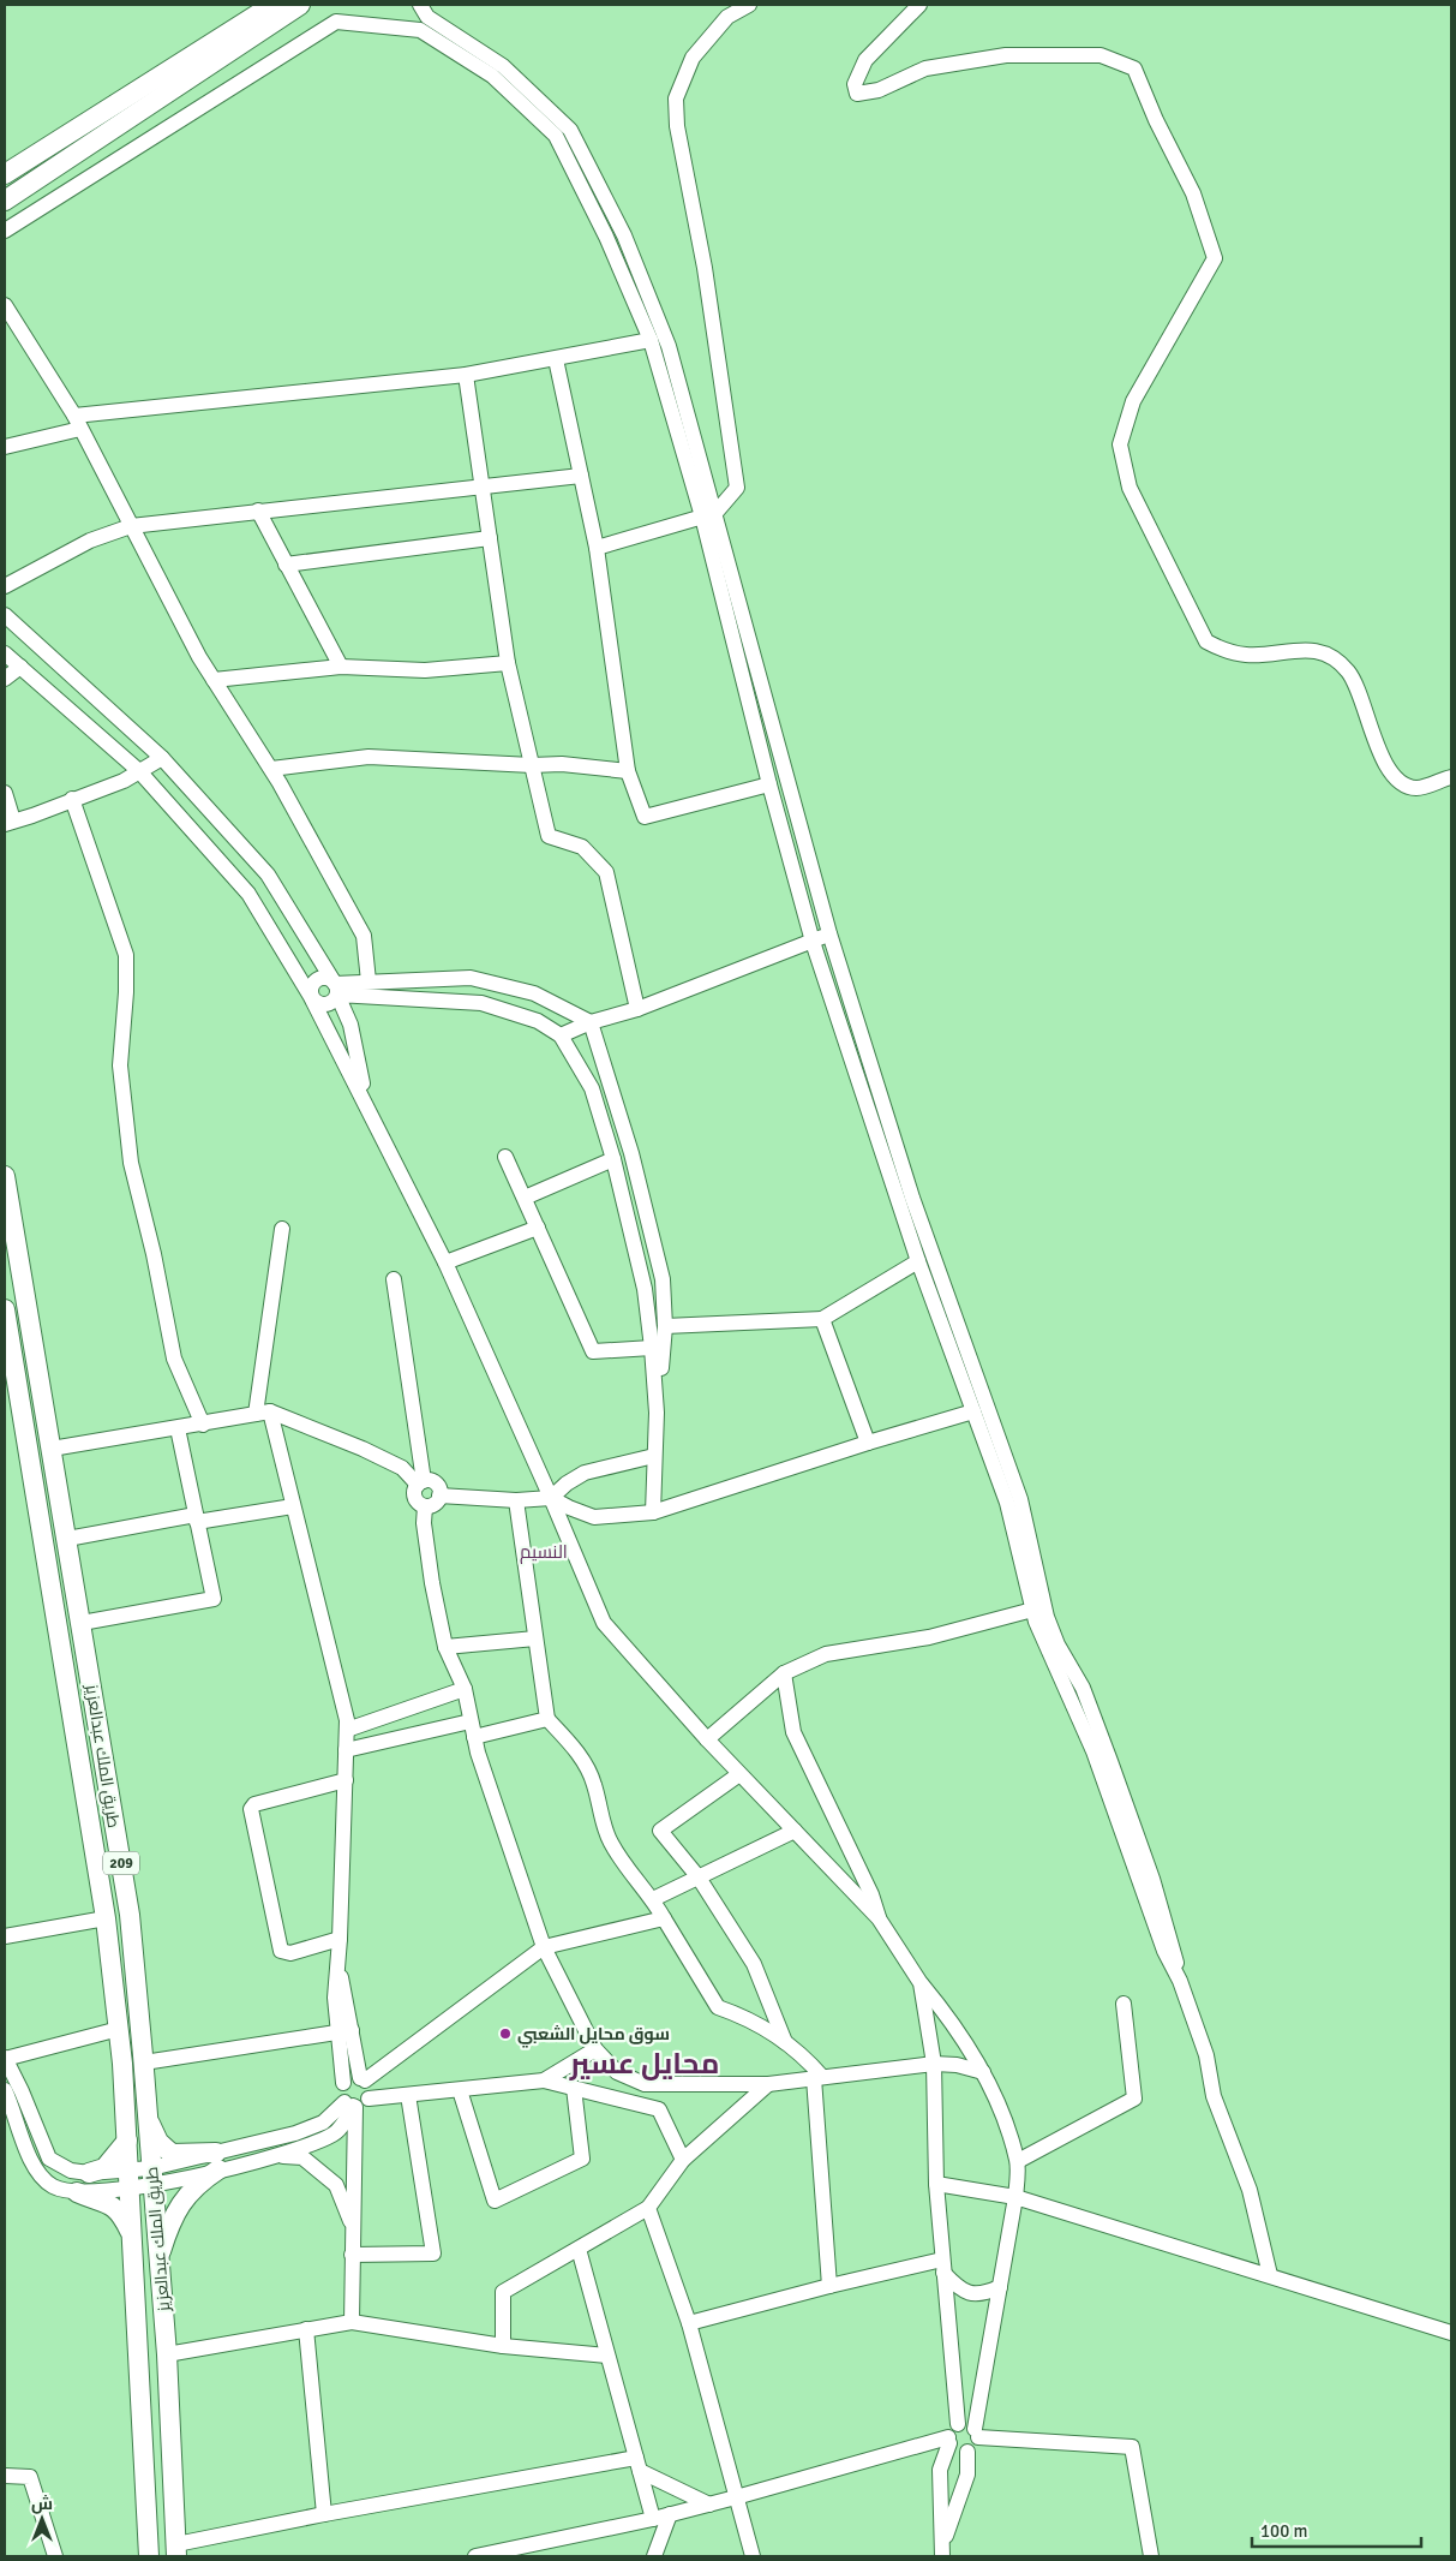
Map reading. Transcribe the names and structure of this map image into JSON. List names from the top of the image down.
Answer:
{
  "streets": {
    "main road": ["طريق الملك عبدالعزيز", "209"]
  },
  "districts": ["النسيم", "محايل عسير"],
  "places": ["سوق محايل الشعبي"],
  "scale_bar": "100 m",
  "north": "top"
}
